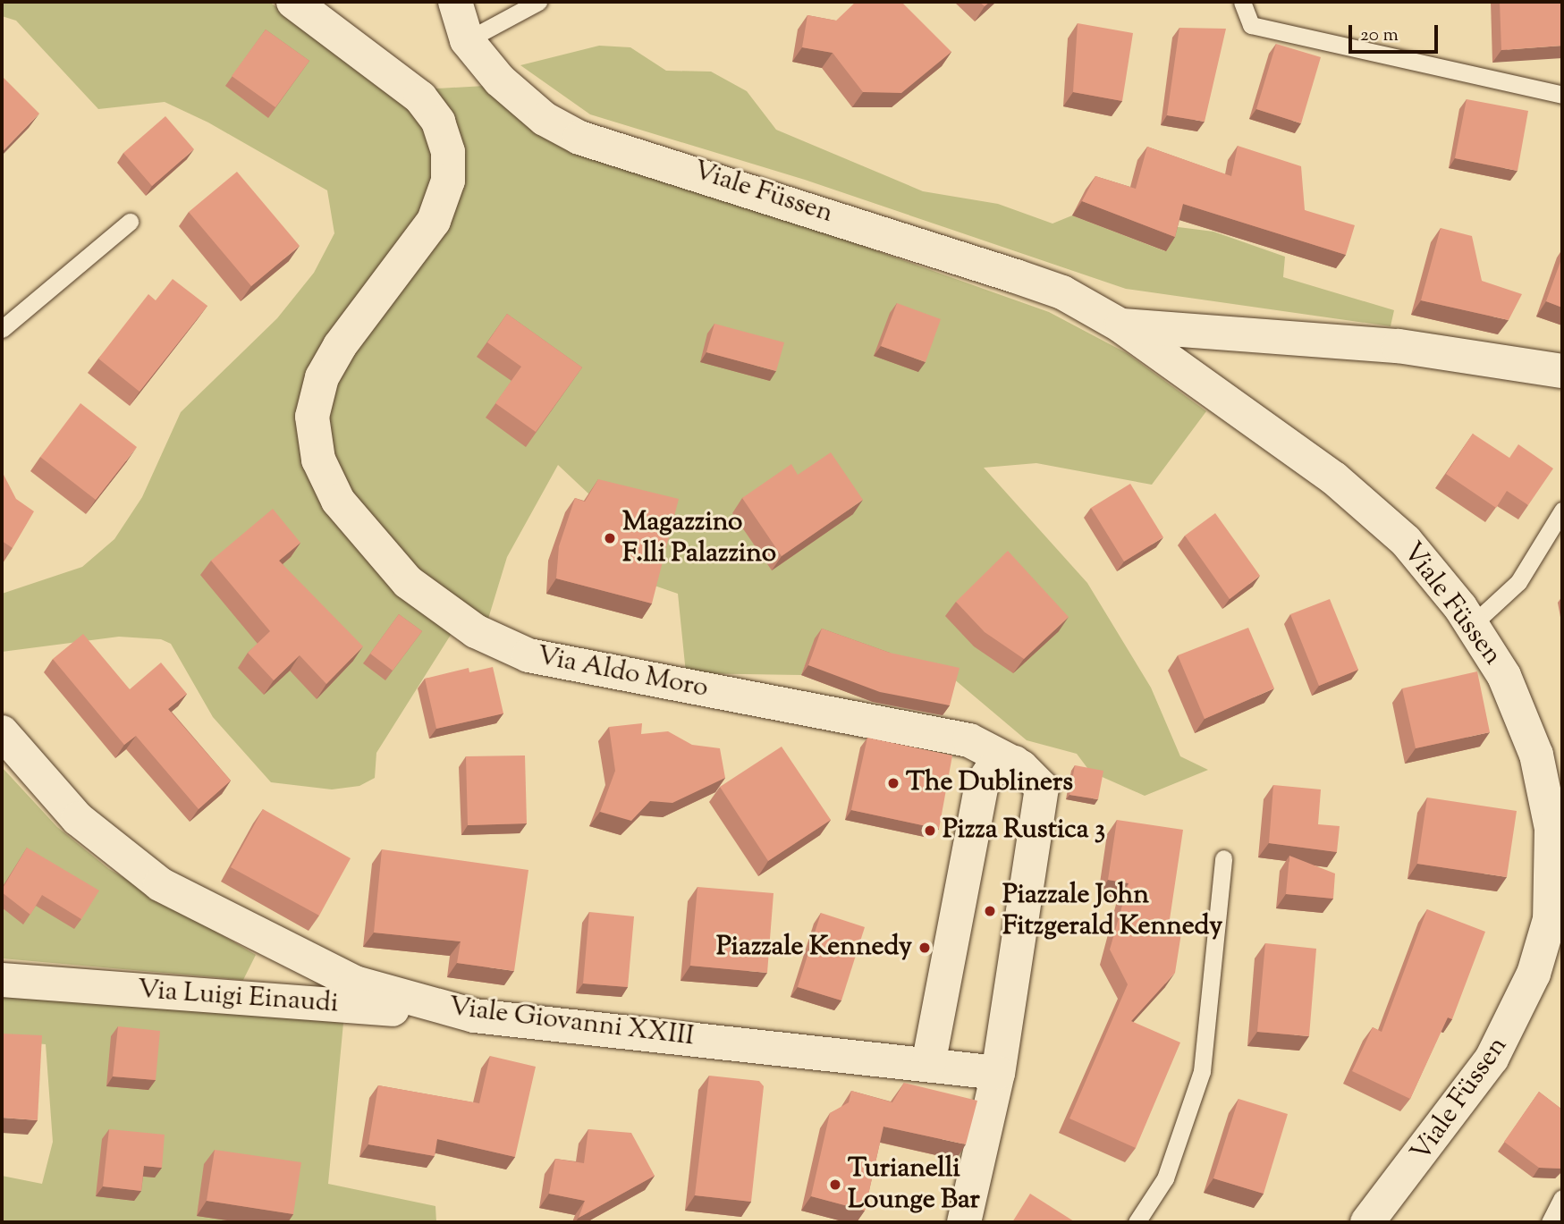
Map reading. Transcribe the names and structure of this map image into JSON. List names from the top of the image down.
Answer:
{
  "streets": {
    "street": [
      "Viale Füssen",
      "Via Aldo Moro",
      "Via Luigi Einaudi",
      "Viale Giovanni XXIII"
    ]
  },
  "crossings": [
    ["Via Luigi Einaudi", "Viale Giovanni XXIII"]
  ],
  "places": [
    "Magazzino F.lli Palazzino",
    "The Dubliners",
    "Pizza Rustica 3",
    "Piazzale John Fitzgerald Kennedy",
    "Piazzale Kennedy",
    "Turianelli Lounge Bar"
  ],
  "scale_bar": "20 m"
}
